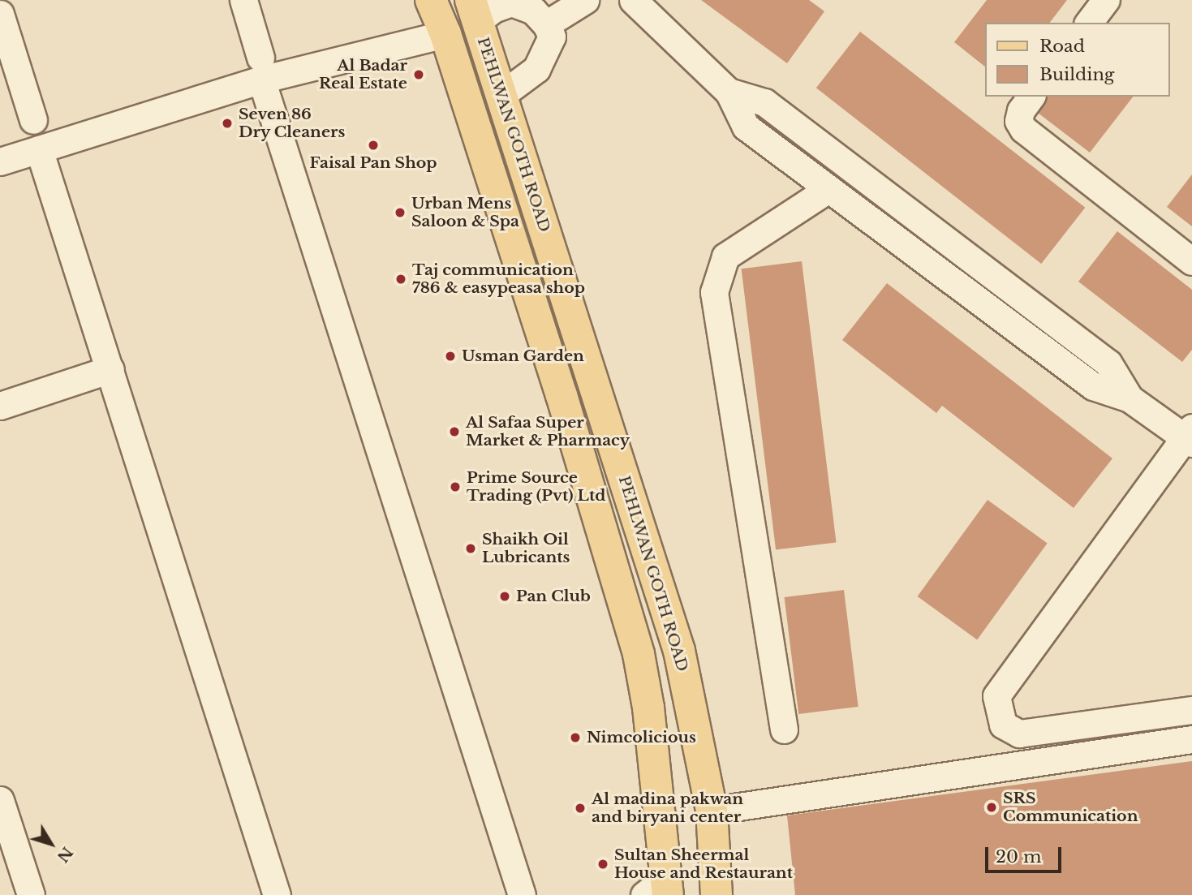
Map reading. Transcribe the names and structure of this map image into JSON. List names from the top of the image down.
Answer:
{
  "streets": {
    "main road": ["PEHLWAN GOTH ROAD"]
  },
  "places": [
    "Al Badar Real Estate",
    "Seven 86 Dry Cleaners",
    "Faisal Pan Shop",
    "Urban Mens Saloon & Spa",
    "Taj communication 786 & easypeasa shop",
    "Usman Garden",
    "Al Safaa Super Market & Pharmacy",
    "Prime Source Trading (Pvt) Ltd",
    "Shaikh Oil Lubricants",
    "Pan Club",
    "Nimcolicious",
    "SRS Communication",
    "Al madina pakwan and biryani center",
    "Sultan Sheermal House and Restaurant"
  ],
  "legend": ["Road", "Building"],
  "scale_bar": "20 m",
  "north": "bottom right"
}
